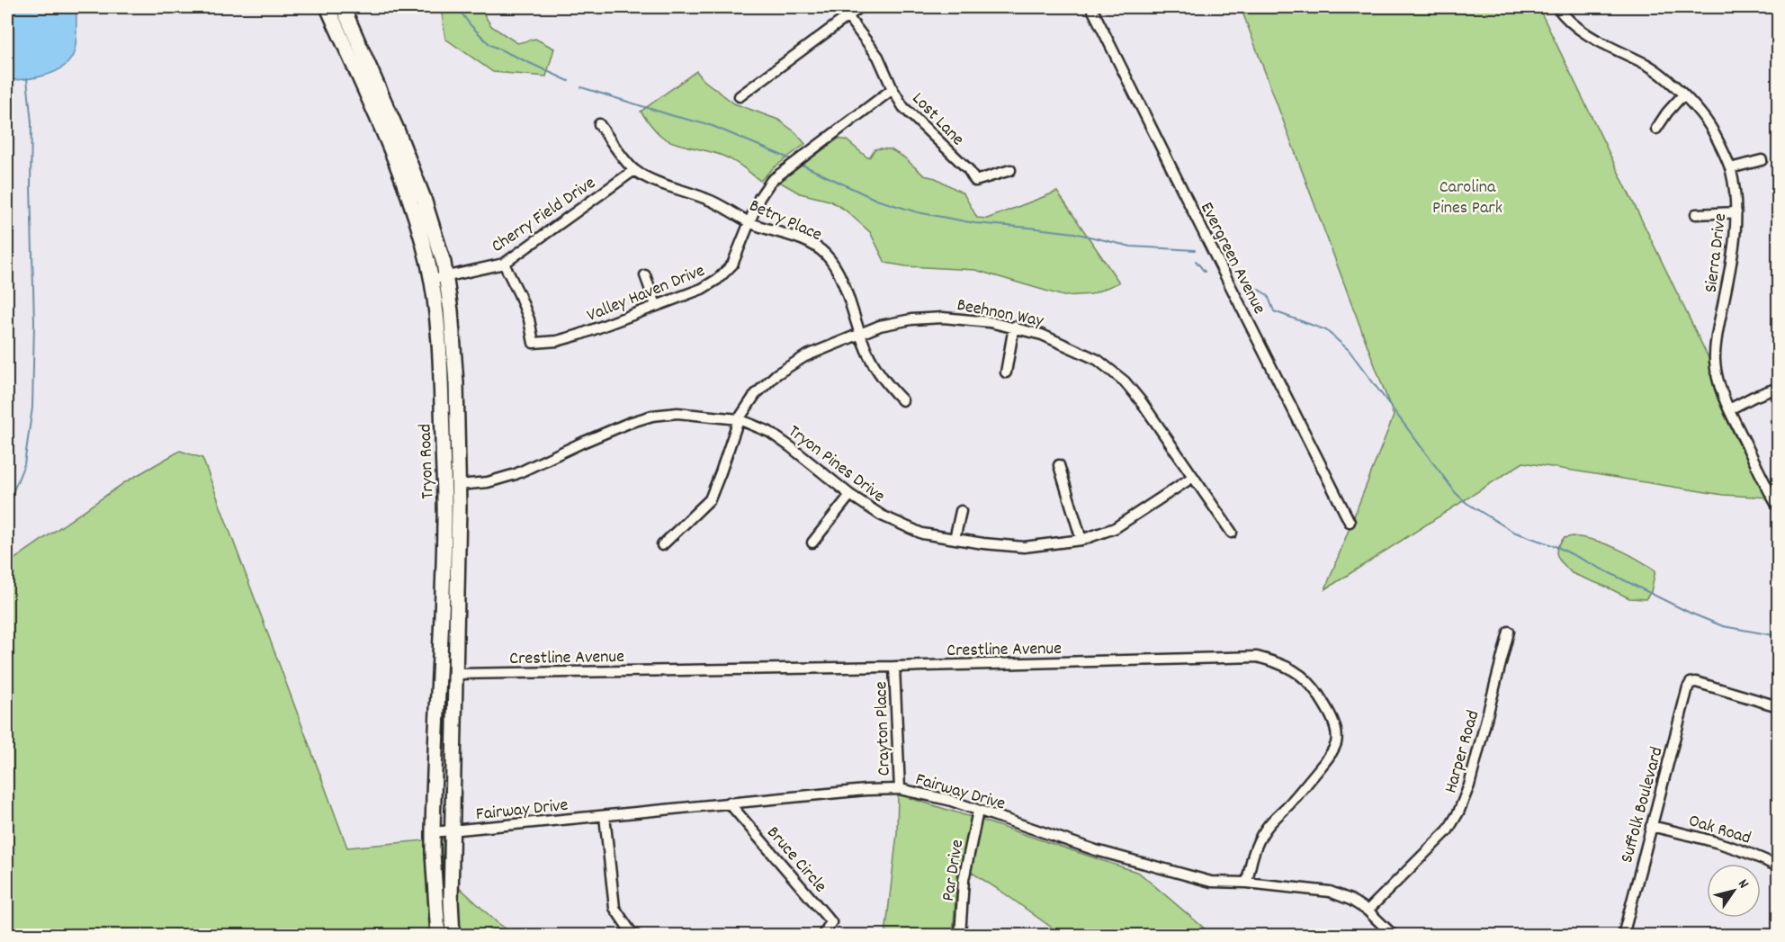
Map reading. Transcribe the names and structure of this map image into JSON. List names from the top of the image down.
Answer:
{
  "streets": {
    "main road": ["Tryon Road"],
    "street": [
      "Lost Lane",
      "Cherry Field Drive",
      "Betry Place",
      "Sierra Drive",
      "Evergreen Avenue",
      "Valley Haven Drive",
      "Beehnon Way",
      "Tryon Pines Drive",
      "Crestline Avenue",
      "Crayton Place",
      "Harper Road",
      "Fairway Drive",
      "Suffolk Boulevard",
      "Oak Road",
      "Bruce Circle",
      "Par Drive"
    ]
  },
  "crossings": [
    ["Lost Lane", "Valley Haven Drive"],
    ["Cherry Field Drive", "Betry Place"],
    ["Cherry Field Drive", "Valley Haven Drive"],
    ["Cherry Field Drive", "Tryon Road"],
    ["Betry Place", "Valley Haven Drive"],
    ["Betry Place", "Beehnon Way"],
    ["Beehnon Way", "Tryon Pines Drive"],
    ["Tryon Road", "Tryon Pines Drive"],
    ["Tryon Road", "Crestline Avenue"],
    ["Tryon Road", "Fairway Drive"],
    ["Crestline Avenue", "Crayton Place"],
    ["Crestline Avenue", "Fairway Drive"],
    ["Crayton Place", "Fairway Drive"],
    ["Harper Road", "Fairway Drive"],
    ["Fairway Drive", "Bruce Circle"],
    ["Fairway Drive", "Par Drive"],
    ["Suffolk Boulevard", "Oak Road"]
  ],
  "parks": ["Carolina Pines Park"],
  "north": "top right"
}
